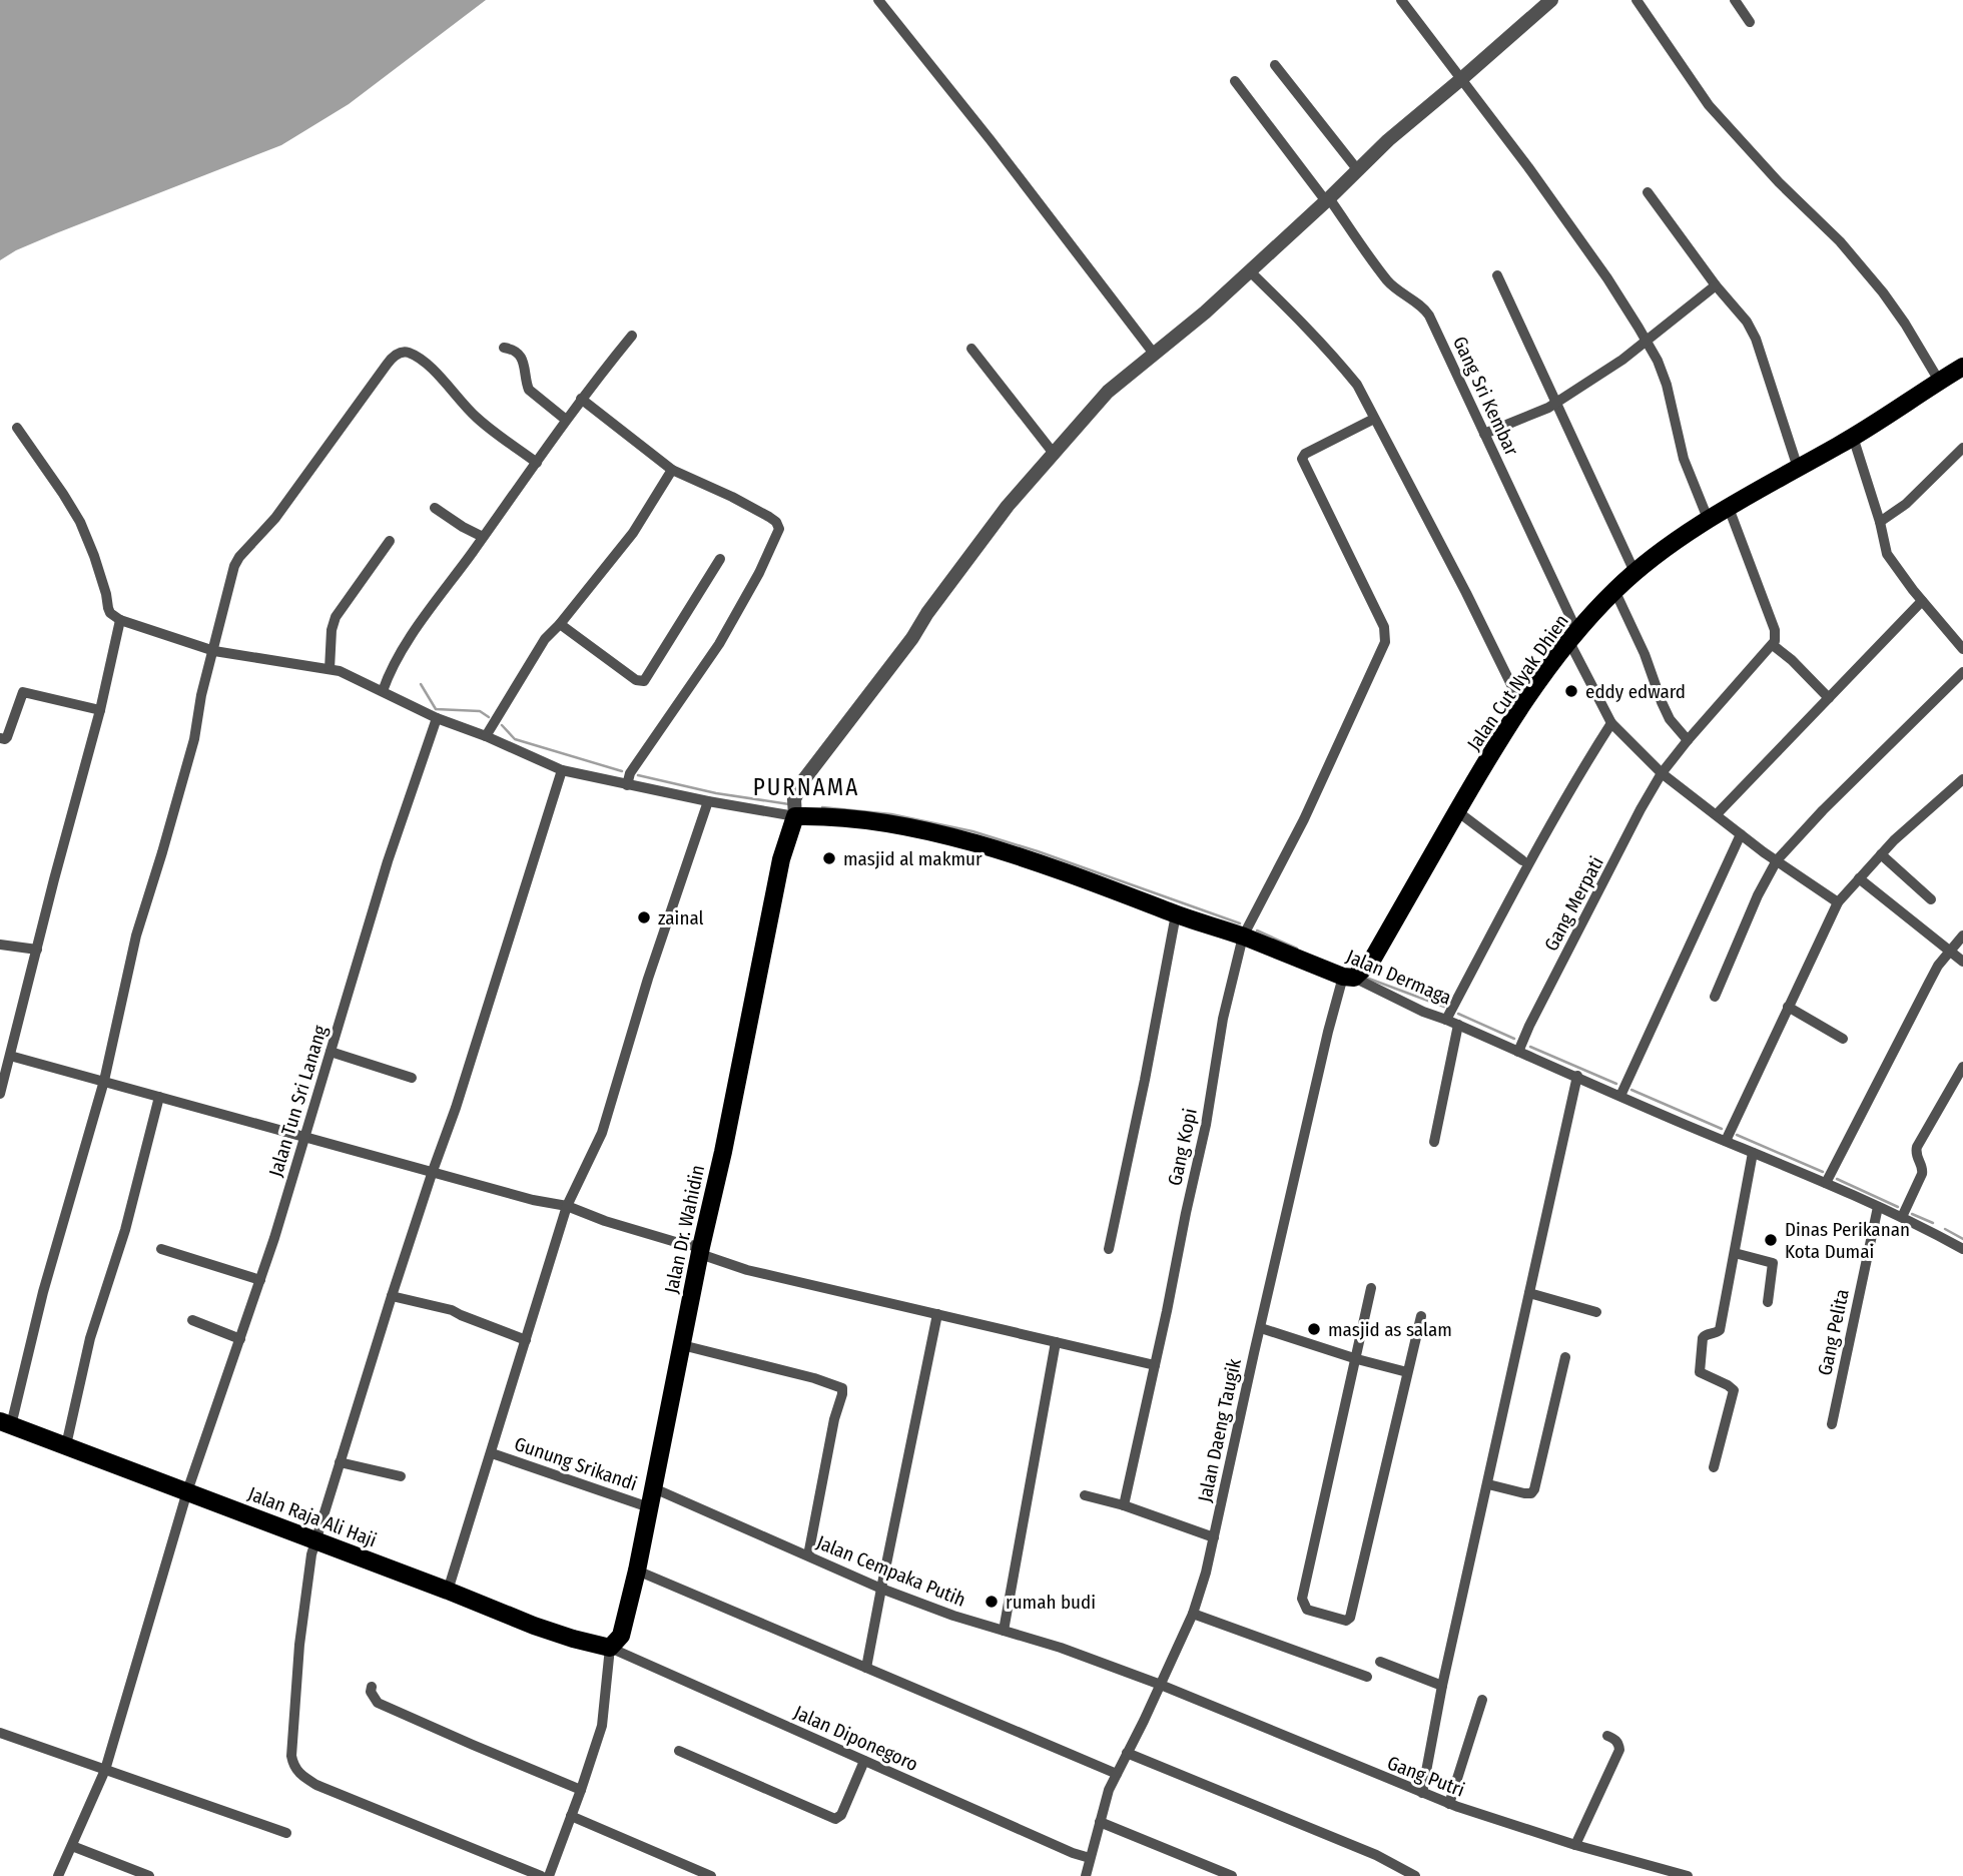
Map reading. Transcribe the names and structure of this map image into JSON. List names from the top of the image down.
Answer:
{
  "streets": {
    "main road": [
      "Jalan Cut Nyak Dhien",
      "Jalan Dermaga",
      "Jalan Dr. Wahidin",
      "Jalan Raja Ali Haji"
    ],
    "street": [
      "Gang Sri Kembar",
      "Gang Merpati",
      "Jalan Tun Sri Lanang",
      "Gang Kopi",
      "Gang Pelita",
      "Jalan Daeng Taugik",
      "Gunung Srikandi",
      "Jalan Cempaka Putih",
      "Jalan Diponegoro",
      "Gang Putri"
    ]
  },
  "crossings": [
    ["Gang Sri Kembar", "Jalan Cut Nyak Dhien"],
    ["Gang Sri Kembar", "Gang Merpati"],
    ["Jalan Cut Nyak Dhien", "Jalan Dermaga"],
    ["Jalan Cut Nyak Dhien", "Jalan Daeng Taugik"],
    ["Gang Merpati", "Jalan Dermaga"],
    ["Jalan Dermaga", "Gang Kopi"],
    ["Jalan Dermaga", "Jalan Dr. Wahidin"],
    ["Jalan Dermaga", "Gang Pelita"],
    ["Jalan Dermaga", "Jalan Daeng Taugik"],
    ["Jalan Tun Sri Lanang", "Jalan Raja Ali Haji"],
    ["Jalan Dr. Wahidin", "Gunung Srikandi"],
    ["Jalan Dr. Wahidin", "Jalan Raja Ali Haji"],
    ["Jalan Dr. Wahidin", "Jalan Cempaka Putih"],
    ["Jalan Dr. Wahidin", "Jalan Diponegoro"],
    ["Jalan Daeng Taugik", "Jalan Cempaka Putih"],
    ["Jalan Daeng Taugik", "Jalan Diponegoro"],
    ["Jalan Daeng Taugik", "Gang Putri"],
    ["Jalan Raja Ali Haji", "Jalan Diponegoro"],
    ["Jalan Cempaka Putih", "Gang Putri"]
  ],
  "districts": ["PURNAMA"],
  "places": [
    "eddy edward",
    "masjid al makmur",
    "zainal",
    "Dinas Perikanan Kota Dumai",
    "masjid as salam",
    "rumah budi"
  ]
}
